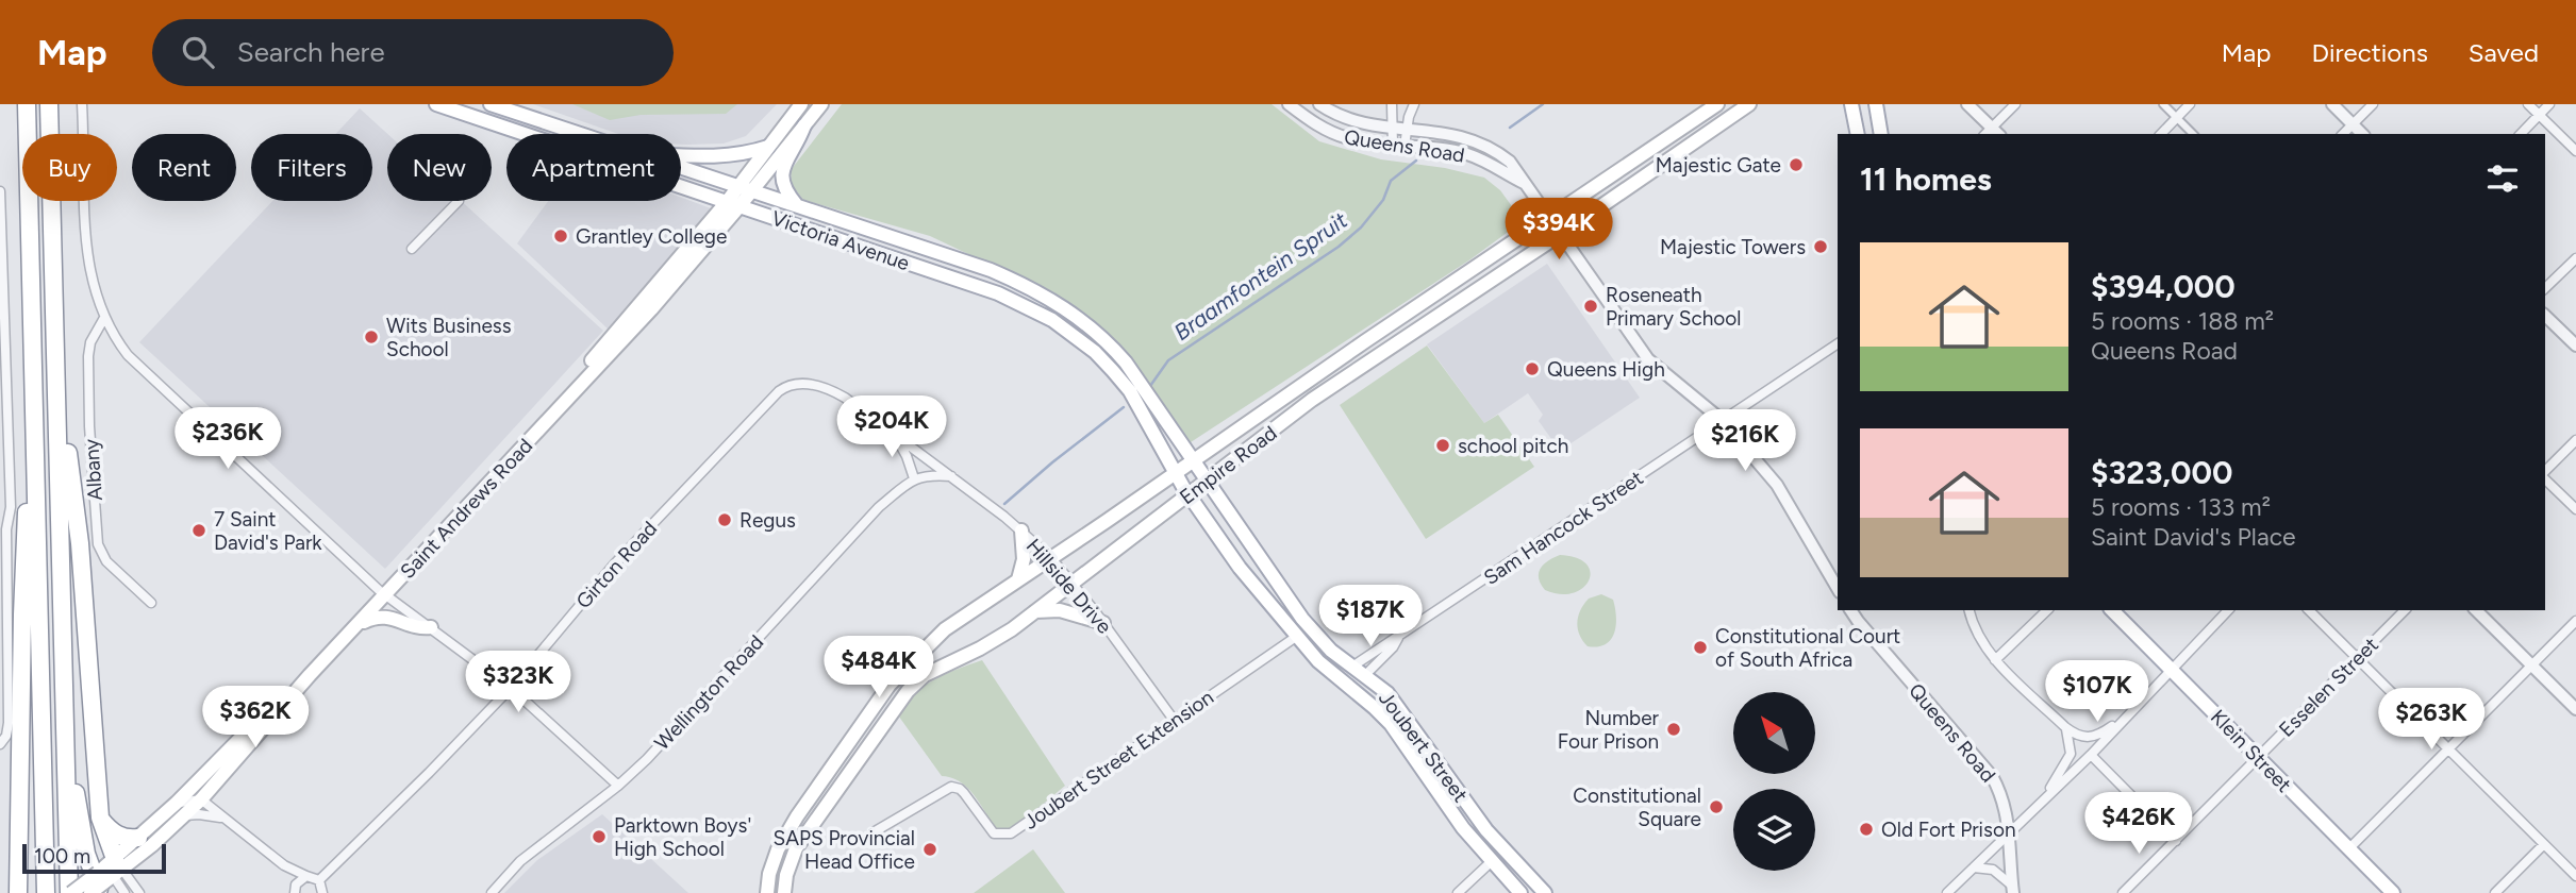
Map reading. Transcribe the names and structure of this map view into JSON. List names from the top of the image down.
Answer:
{
  "streets": {
    "main road": [
      "Victoria Avenue",
      "Empire Road",
      "Saint Andrews Road",
      "Joubert Street",
      "Klein Street"
    ],
    "street": [
      "Queens Road",
      "Albany",
      "Sam Hancock Street",
      "Girton Road",
      "Hillside Drive",
      "Esselen Street",
      "Wellington Road",
      "Joubert Street Extension"
    ]
  },
  "crossings": [
    ["Queens Road", "Empire Road"],
    ["Queens Road", "Sam Hancock Street"],
    ["Victoria Avenue", "Empire Road"],
    ["Victoria Avenue", "Saint Andrews Road"],
    ["Victoria Avenue", "Joubert Street"],
    ["Empire Road", "Hillside Drive"],
    ["Empire Road", "Joubert Street"],
    ["Sam Hancock Street", "Joubert Street"],
    ["Girton Road", "Hillside Drive"],
    ["Hillside Drive", "Joubert Street Extension"],
    ["Esselen Street", "Klein Street"],
    ["Joubert Street", "Joubert Street Extension"]
  ],
  "water": ["Braamfontein Spruit"],
  "places": [
    "Majestic Gate",
    "Grantley College",
    "Majestic Towers",
    "Roseneath Primary School",
    "Wits Business School",
    "Queens High",
    "school pitch",
    "Regus",
    "7 Saint David's Park",
    "Constitutional Court of South Africa",
    "Number Four Prison",
    "Constitutional Square",
    "Old Fort Prison",
    "Parktown Boys' High School",
    "SAPS Provincial Head Office"
  ],
  "scale_bar": "100 m",
  "north": "top left",
  "page": {
    "header": "Map",
    "search": "Search here",
    "nav": ["Map", "Directions", "Saved"],
    "chip": [
      "Buy",
      "Rent",
      "Filters",
      "New",
      "Apartment"
    ],
    "heading": "11 homes",
    "price": [
      "$394K",
      "$204K",
      "$236K",
      "$216K",
      "$187K",
      "$484K",
      "$323K",
      "$107K",
      "$362K",
      "$263K",
      "$426K"
    ],
    "list": [
      {
        "name": "$394,000",
        "note": "5 rooms · 188 m² · Queens Road"
      },
      {
        "name": "$323,000",
        "note": "5 rooms · 133 m² · Saint David's Place"
      }
    ],
    "scale": "100 m"
  }
}
